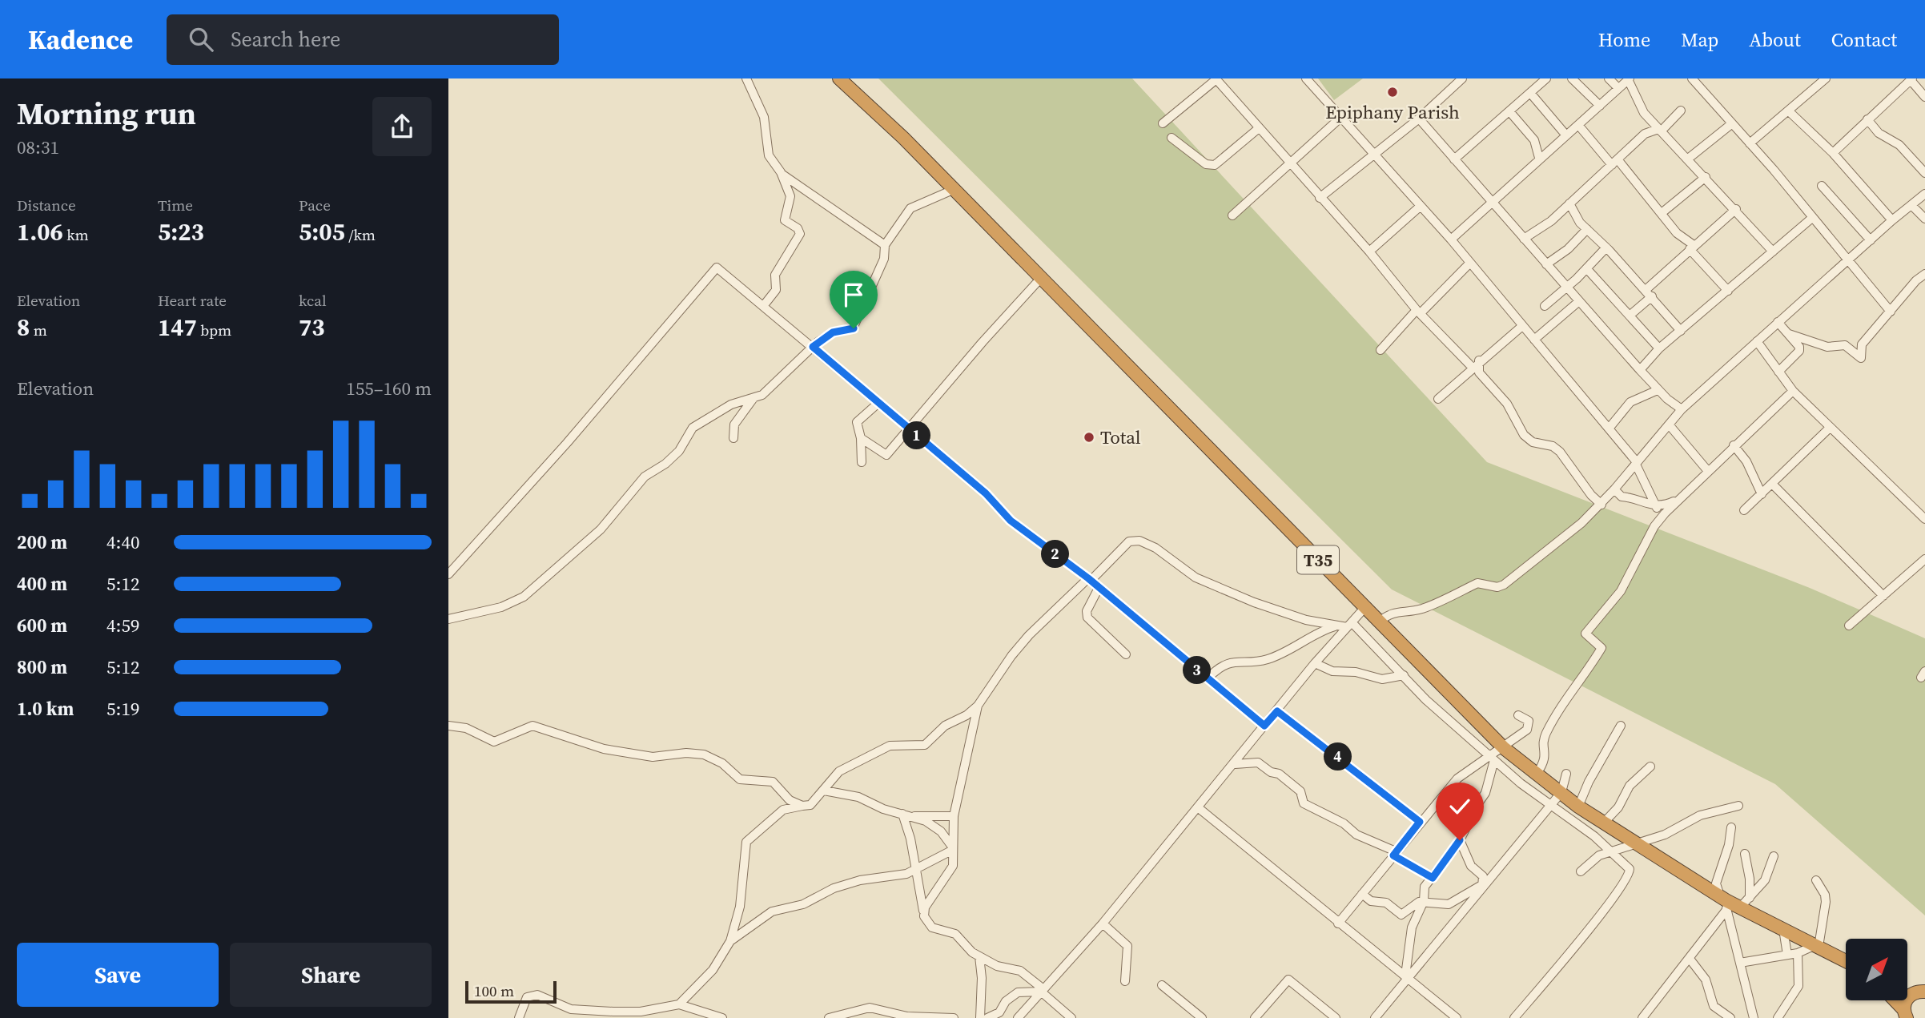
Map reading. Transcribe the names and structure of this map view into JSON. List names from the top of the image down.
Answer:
{
  "streets": {
    "highway": ["T35"]
  },
  "places": ["Epiphany Parish", "Total"],
  "scale_bar": "100 m",
  "north": "top right",
  "page": {
    "header": "Kadence",
    "search": "Search here",
    "nav": [
      "Home",
      "Map",
      "About",
      "Contact"
    ],
    "heading": ["Morning run", "08:31"],
    "stats": [
      ["Distance", "1.06 km"],
      ["Time", "5:23"],
      ["Pace", "5:05 /km"],
      ["Elevation", "8 m"],
      ["Heart rate", "147 bpm"],
      ["kcal", "73"]
    ],
    "chart": ["Elevation", "155–160 m"],
    "pins": [
      "1",
      "2",
      "3",
      "4"
    ],
    "list": [
      {
        "name": "200 m",
        "note": "4:40"
      },
      {
        "name": "400 m",
        "note": "5:12"
      },
      {
        "name": "600 m",
        "note": "4:59"
      },
      {
        "name": "800 m",
        "note": "5:12"
      },
      {
        "name": "1.0 km",
        "note": "5:19"
      }
    ],
    "buttons": ["Save", "Share"],
    "scale": "100 m"
  }
}
